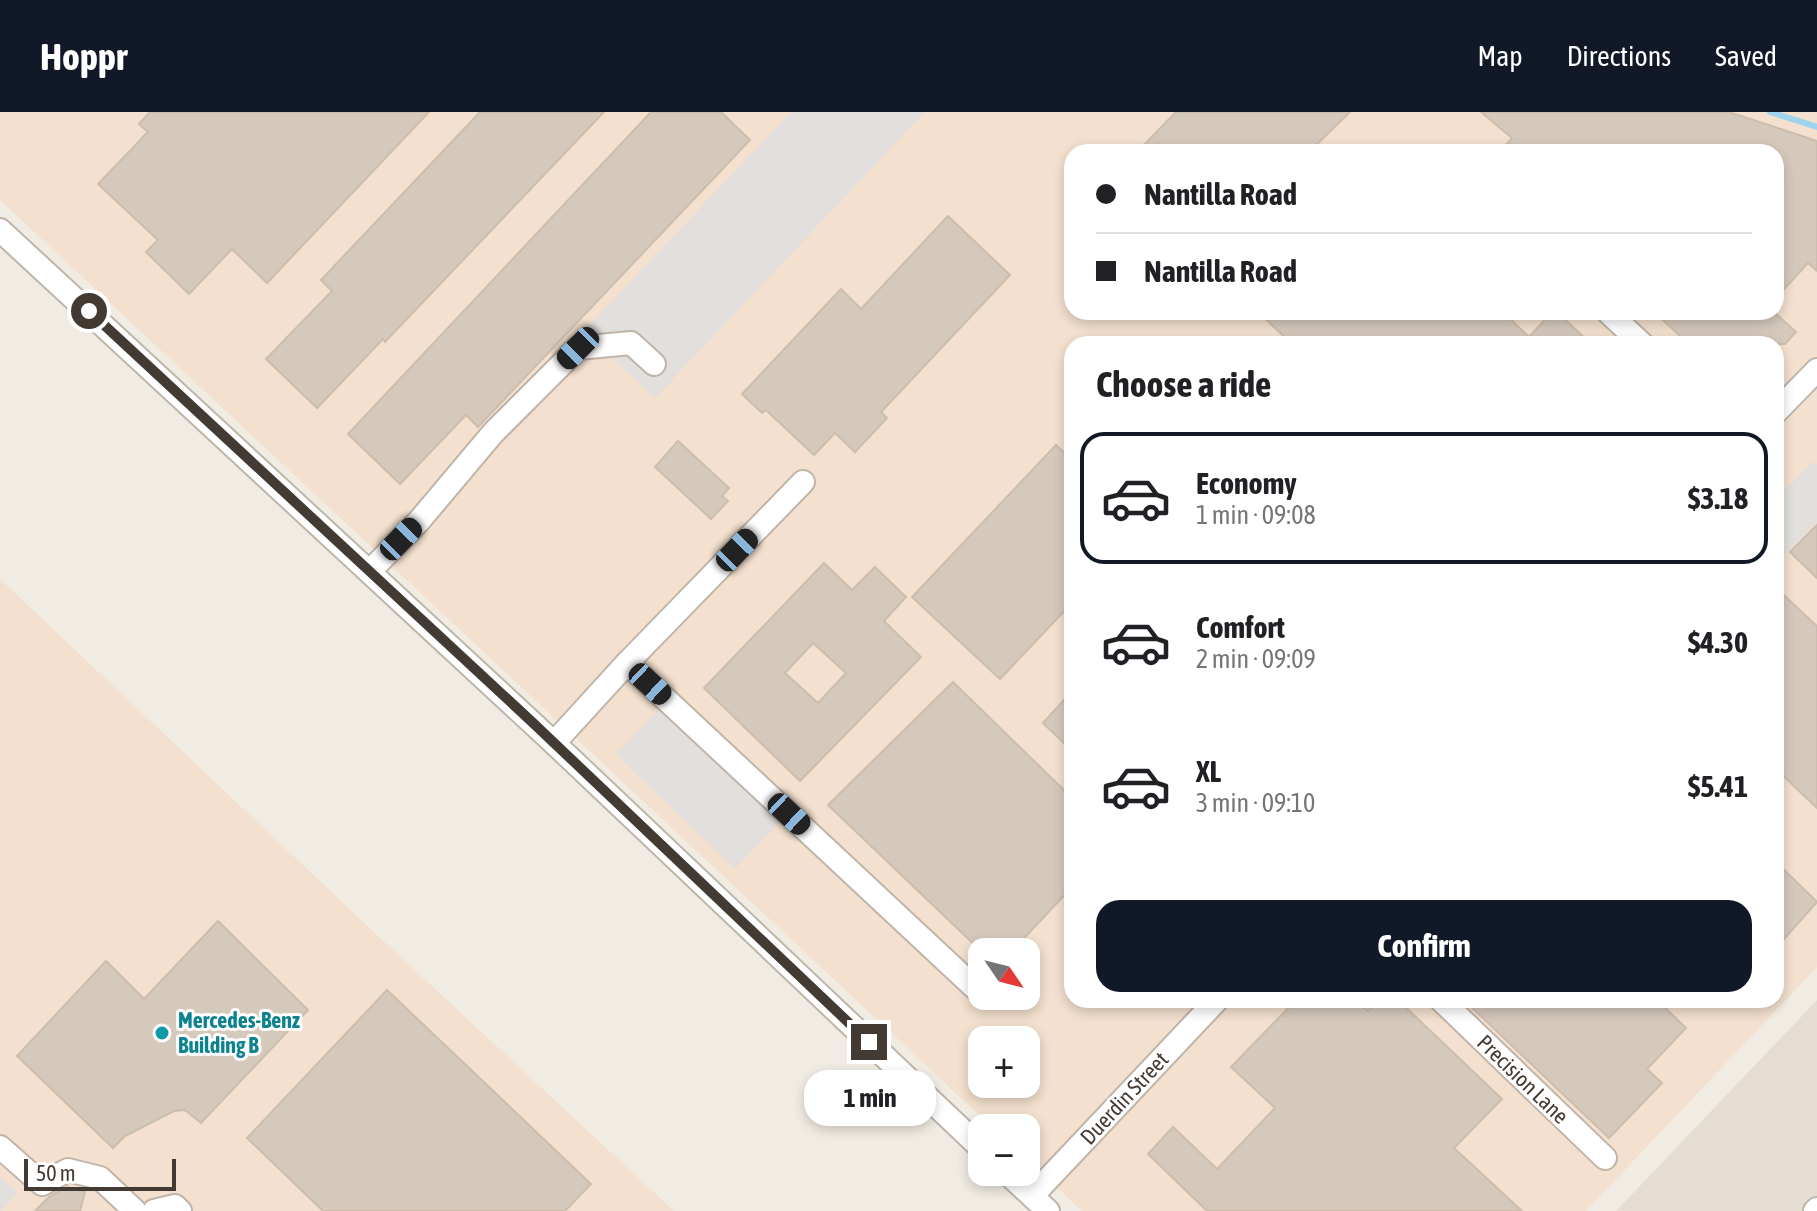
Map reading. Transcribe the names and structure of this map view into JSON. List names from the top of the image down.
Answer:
{
  "streets": {
    "street": ["Precision Lane", "Duerdin Street"]
  },
  "places": ["Mercedes-Benz Building B"],
  "scale_bar": "50 m",
  "north": "bottom right",
  "page": {
    "header": "Hoppr",
    "nav": ["Map", "Directions", "Saved"],
    "banner": ["Nantilla Road", "Nantilla Road"],
    "heading": "Choose a ride",
    "list": [
      {
        "name": "Economy",
        "note": "1 min · 09:08",
        "value": "$3.18"
      },
      {
        "name": "Comfort",
        "note": "2 min · 09:09",
        "value": "$4.30"
      },
      {
        "name": "XL",
        "note": "3 min · 09:10",
        "value": "$5.41"
      }
    ],
    "buttons": "Confirm",
    "map_buttons": ["+", "−"],
    "bubble": "1 min",
    "scale": "50 m"
  }
}
